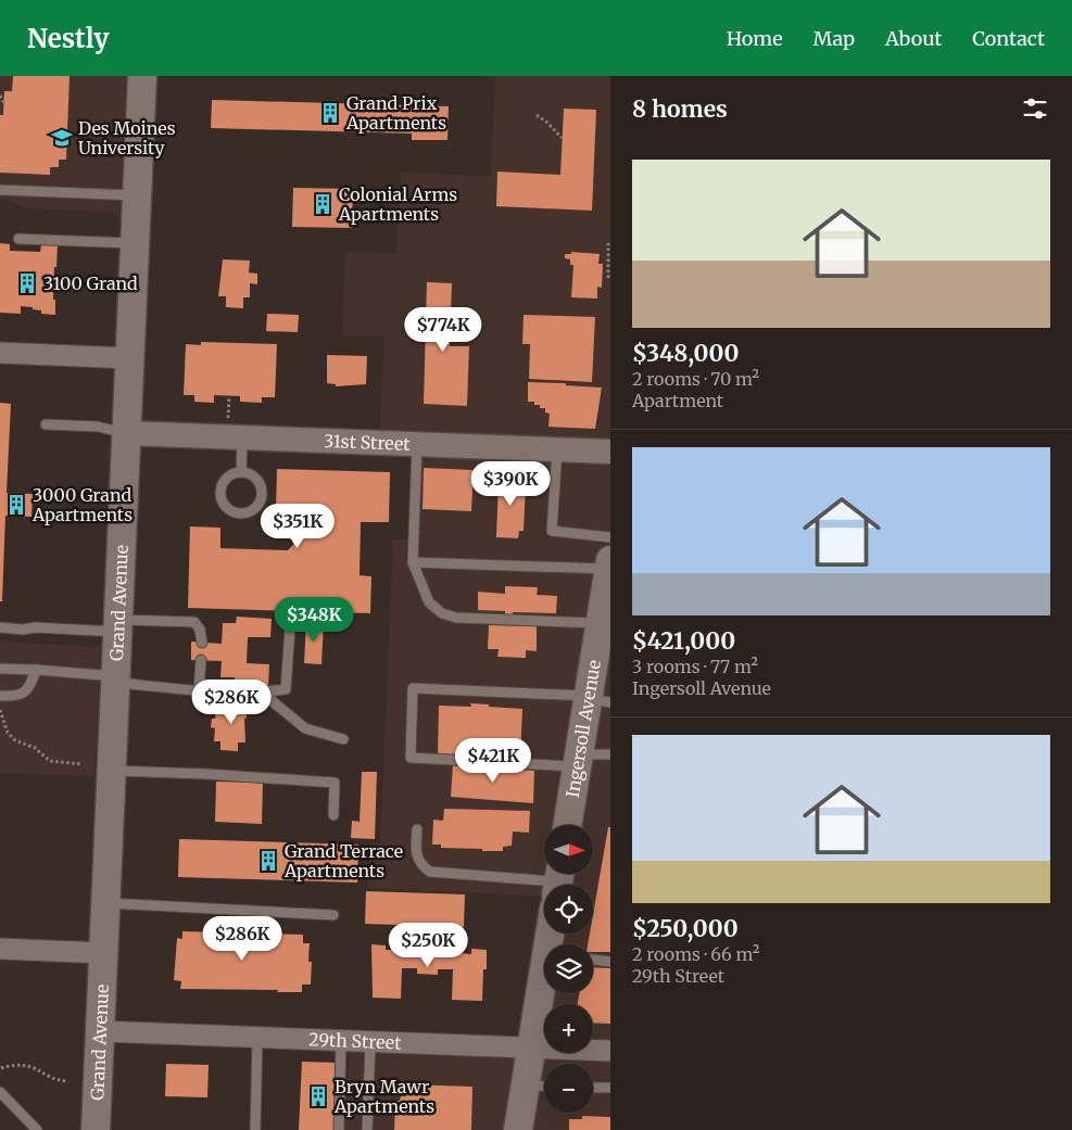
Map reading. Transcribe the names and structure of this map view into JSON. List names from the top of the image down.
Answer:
{
  "streets": {
    "main road": ["Grand Avenue", "Ingersoll Avenue"],
    "street": ["31st Street", "29th Street"]
  },
  "crossings": [
    ["31st Street", "Grand Avenue"],
    ["Grand Avenue", "29th Street"]
  ],
  "places": {
    "building": [
      "Grand Prix Apartments",
      "Colonial Arms Apartments",
      "3100 Grand",
      "3000 Grand Apartments",
      "Grand Terrace Apartments",
      "Bryn Mawr Apartments"
    ],
    "school or university": ["Des Moines University"]
  },
  "north": "right",
  "page": {
    "header": "Nestly",
    "nav": [
      "Home",
      "Map",
      "About",
      "Contact"
    ],
    "heading": "8 homes",
    "list": [
      {
        "name": "$348,000",
        "note": "2 rooms · 70 m² · Apartment"
      },
      {
        "name": "$421,000",
        "note": "3 rooms · 77 m² · Ingersoll Avenue"
      },
      {
        "name": "$250,000",
        "note": "2 rooms · 66 m² · 29th Street"
      }
    ],
    "price": [
      "$774K",
      "$390K",
      "$351K",
      "$348K",
      "$286K",
      "$421K",
      "$286K",
      "$250K"
    ],
    "map_buttons": ["+", "−"]
  }
}
